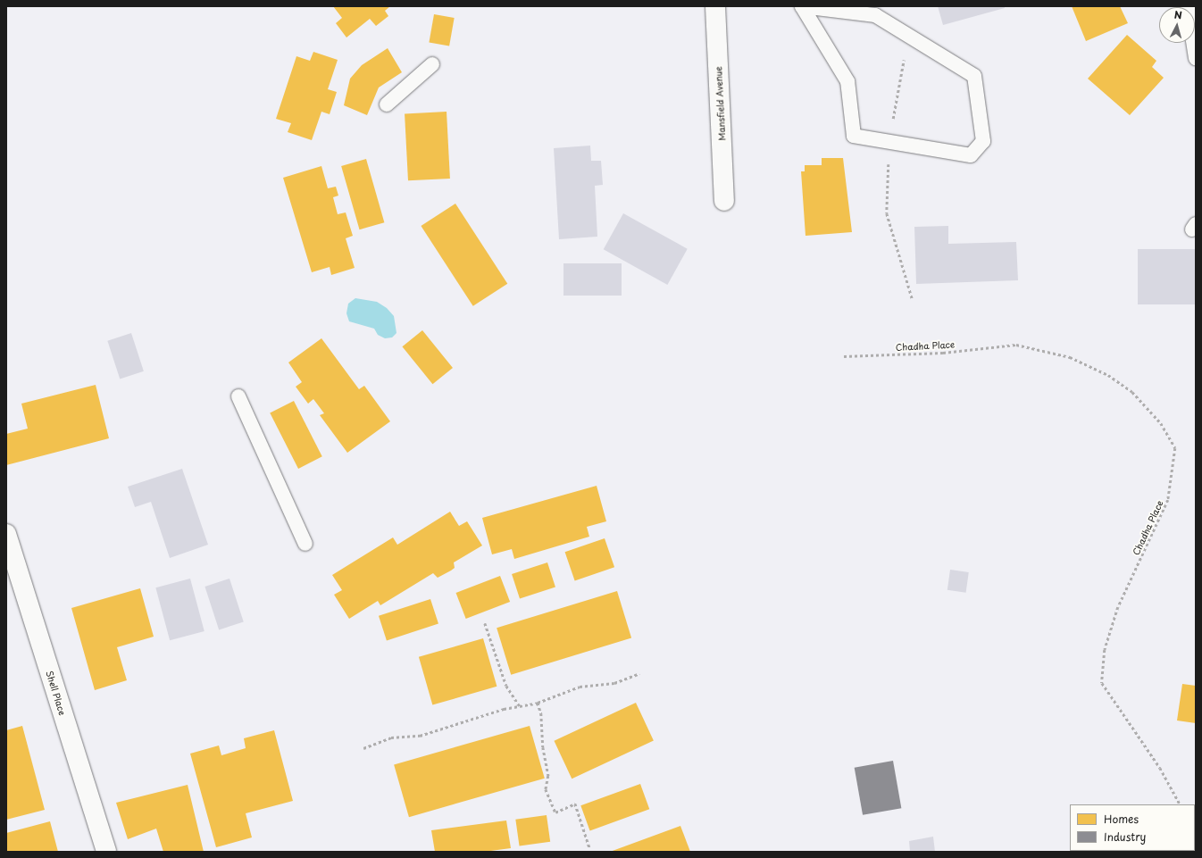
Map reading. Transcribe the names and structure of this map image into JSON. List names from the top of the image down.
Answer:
{
  "streets": {
    "street": ["Mansfield Avenue", "Shell Place"],
    "path": ["Chadha Place"]
  },
  "legend": ["Homes", "Industry"],
  "north": "top"
}
